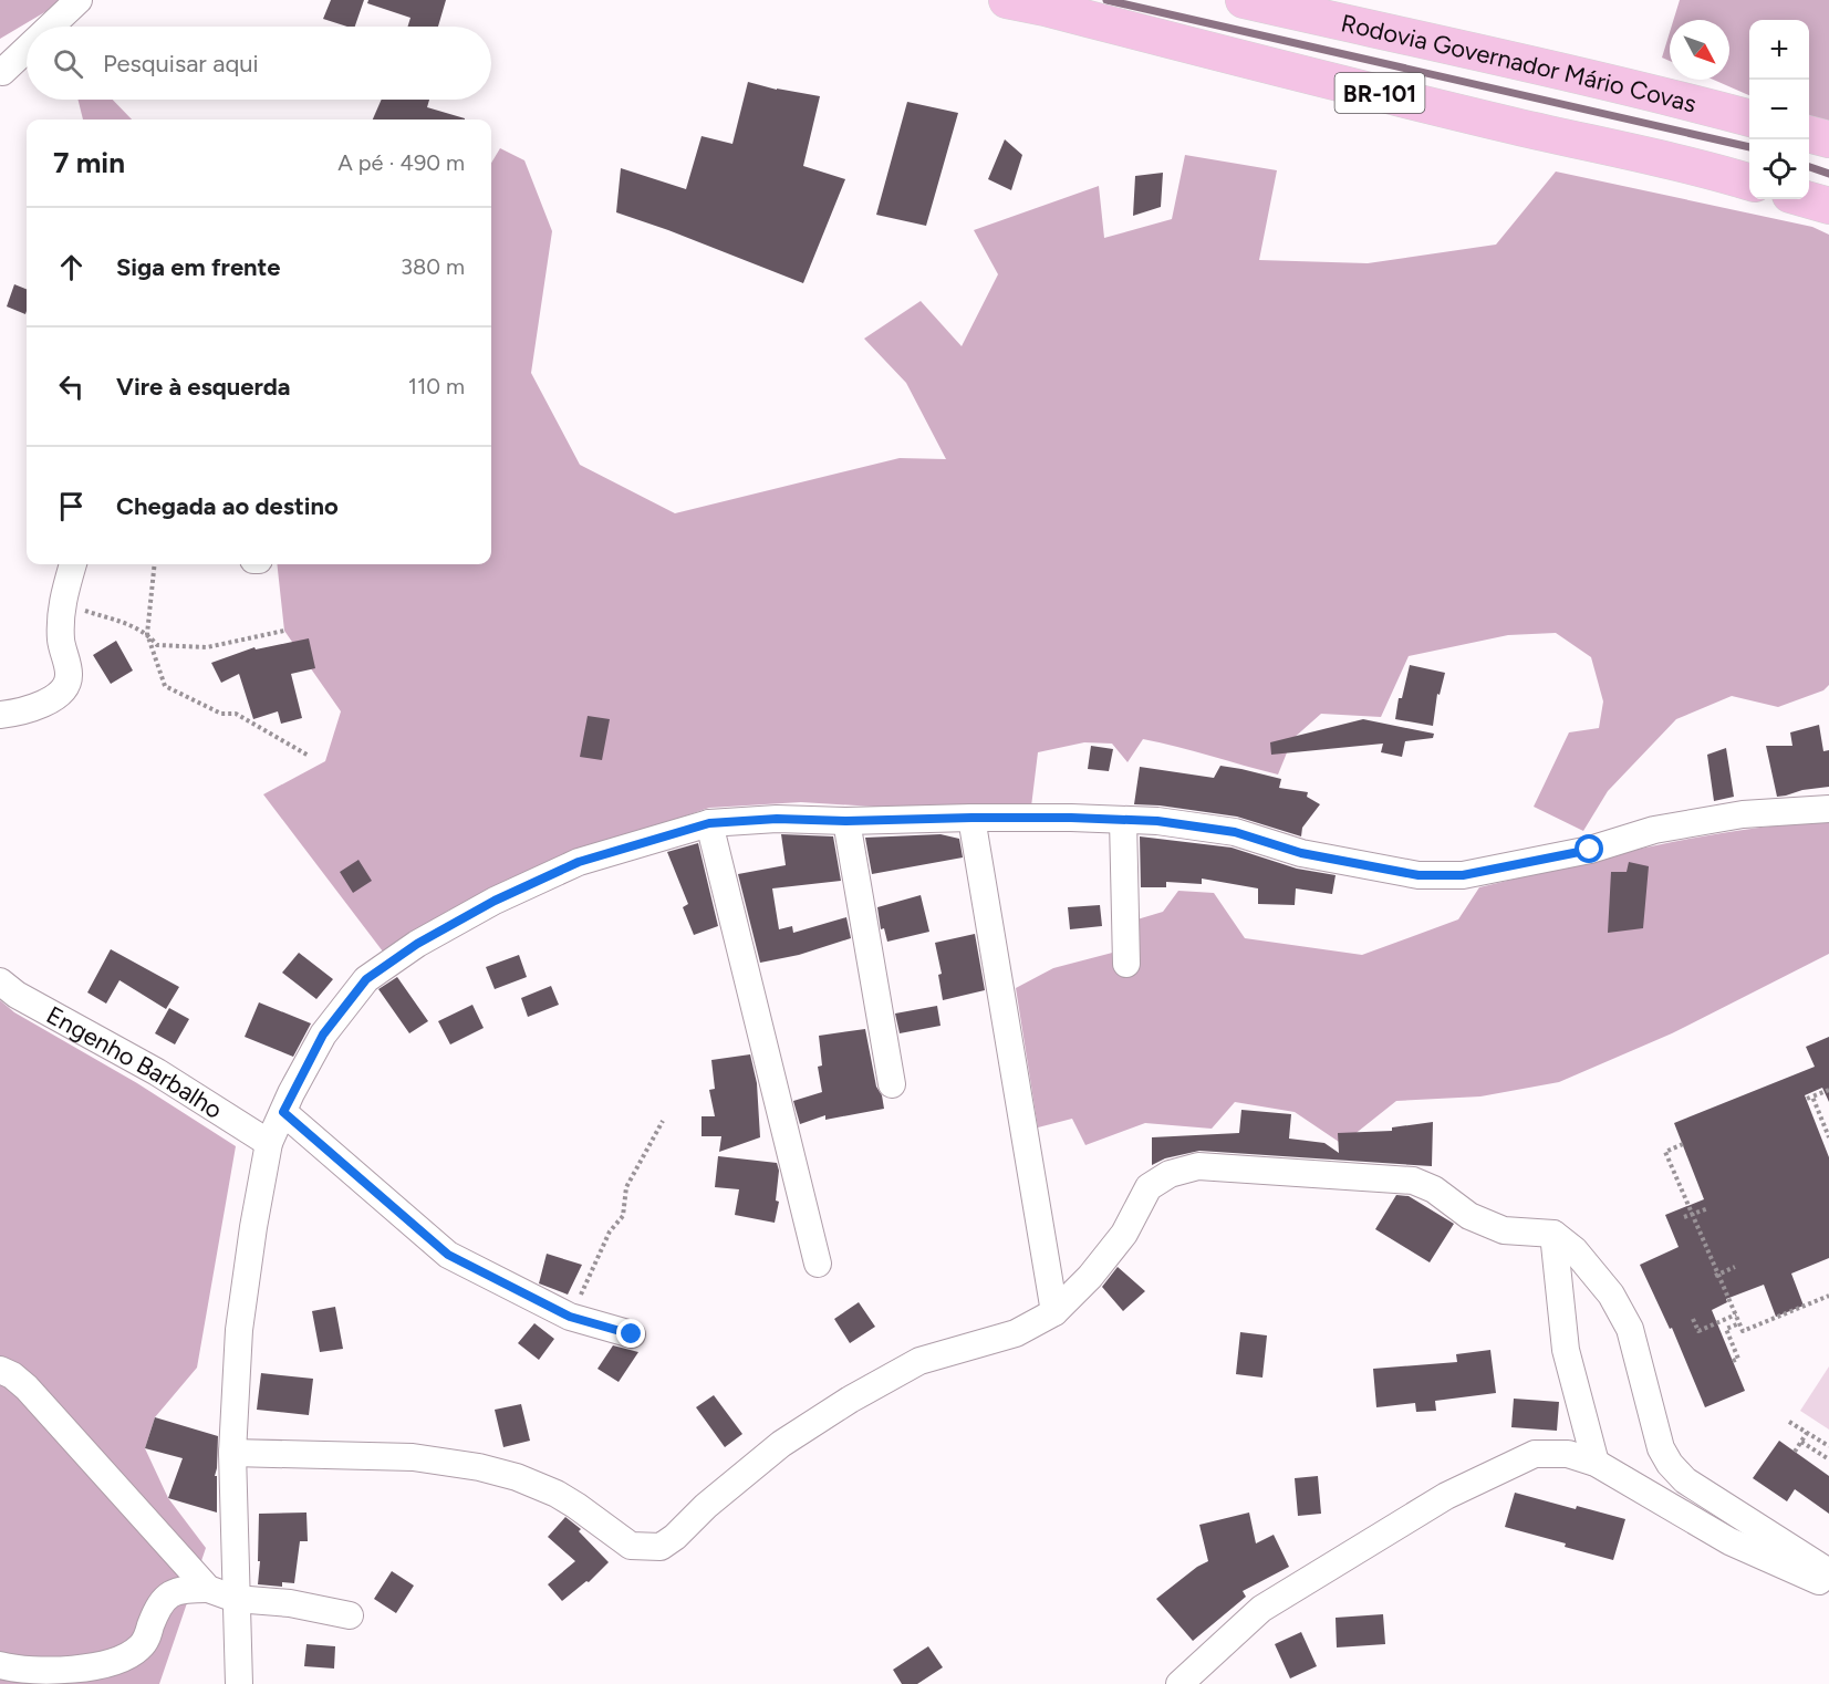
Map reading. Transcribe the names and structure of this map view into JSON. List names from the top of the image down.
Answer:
{
  "streets": {
    "highway": ["Rodovia Governador Mário Covas", "BR-101"],
    "street": ["Engenho Barbalho"]
  },
  "north": "bottom right",
  "page": {
    "map_buttons": ["+", "−"],
    "search": "Pesquisar aqui",
    "heading": ["7 min", "A pé · 490 m"],
    "list": [
      ["Siga em frente", "380 m"],
      ["Vire à esquerda", "110 m"],
      "Chegada ao destino"
    ]
  }
}
